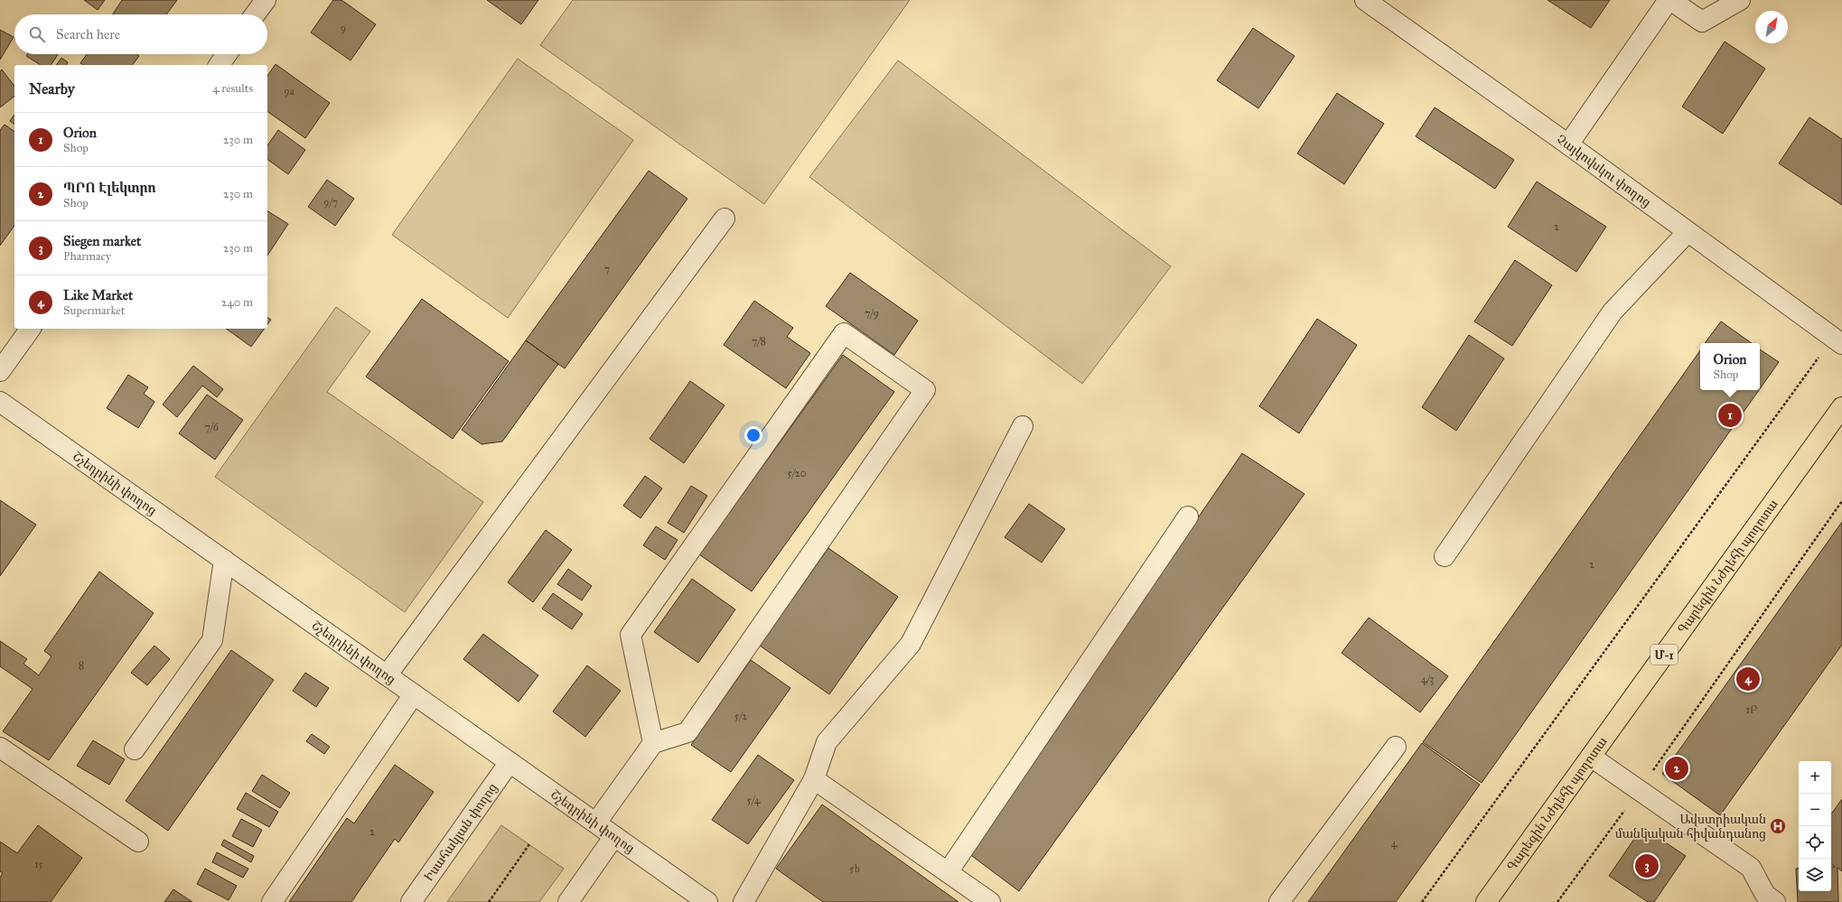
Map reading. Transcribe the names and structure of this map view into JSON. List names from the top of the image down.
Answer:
{
  "streets": {
    "highway": ["Գարեգին Նժդեհի պողոտա", "Մ-1"],
    "street": ["Չայկովսկու փողոց", "Շչեդրինի փողոց", "Իսահակյան փողոց"]
  },
  "crossings": [
    ["Շչեդրինի փողոց", "Իսահակյան փողոց"]
  ],
  "places": {
    "hospital": ["Ավստրիական մանկական հիվանդանոց"]
  },
  "house_numbers": [
    "9",
    "9a",
    "9/7",
    "2",
    "7",
    "7/9",
    "7/8",
    "7/6",
    "5/20",
    "2",
    "8",
    "4/3",
    "1Բ",
    "5/2",
    "5/4",
    "2",
    "4",
    "15",
    "5b"
  ],
  "north": "top right",
  "page": {
    "search": "Search here",
    "heading": ["Nearby", "4 results"],
    "list": [
      {
        "mark": "1",
        "name": "Orion",
        "note": "Shop",
        "value": "230 m"
      },
      {
        "mark": "2",
        "name": "ՊՐՈ Էլեկտրո",
        "note": "Shop",
        "value": "230 m"
      },
      {
        "mark": "3",
        "name": "Siegen market",
        "note": "Pharmacy",
        "value": "230 m"
      },
      {
        "mark": "4",
        "name": "Like Market",
        "note": "Supermarket",
        "value": "240 m"
      }
    ],
    "popup": ["Orion", "Shop"],
    "pins": [
      "1",
      "4",
      "2",
      "3"
    ],
    "map_buttons": ["+", "−"]
  }
}
